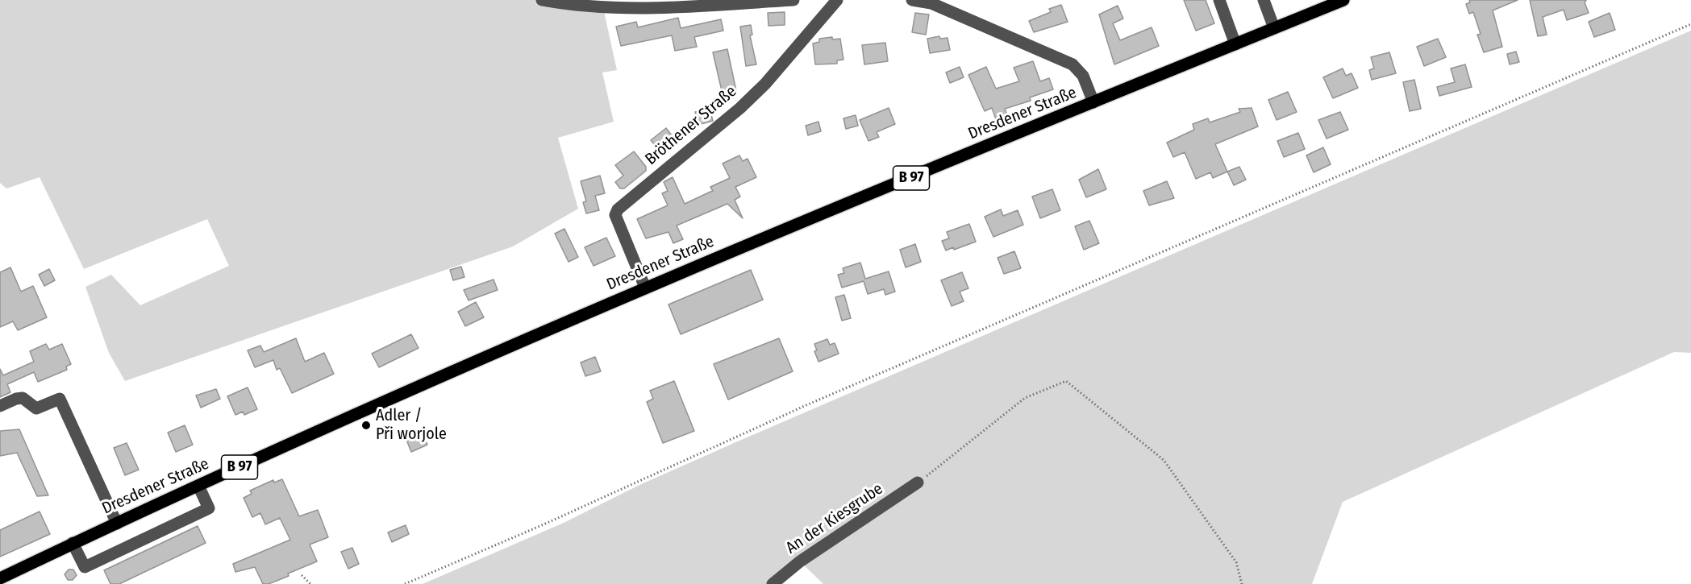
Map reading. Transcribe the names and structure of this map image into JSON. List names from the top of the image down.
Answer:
{
  "streets": {
    "main road": ["Dresdener Straße", "B 97"],
    "street": ["Bröthener Straße", "An der Kiesgrube"]
  },
  "crossings": [
    ["Dresdener Straße", "Bröthener Straße"]
  ],
  "places": ["Adler / Při worjole"]
}
